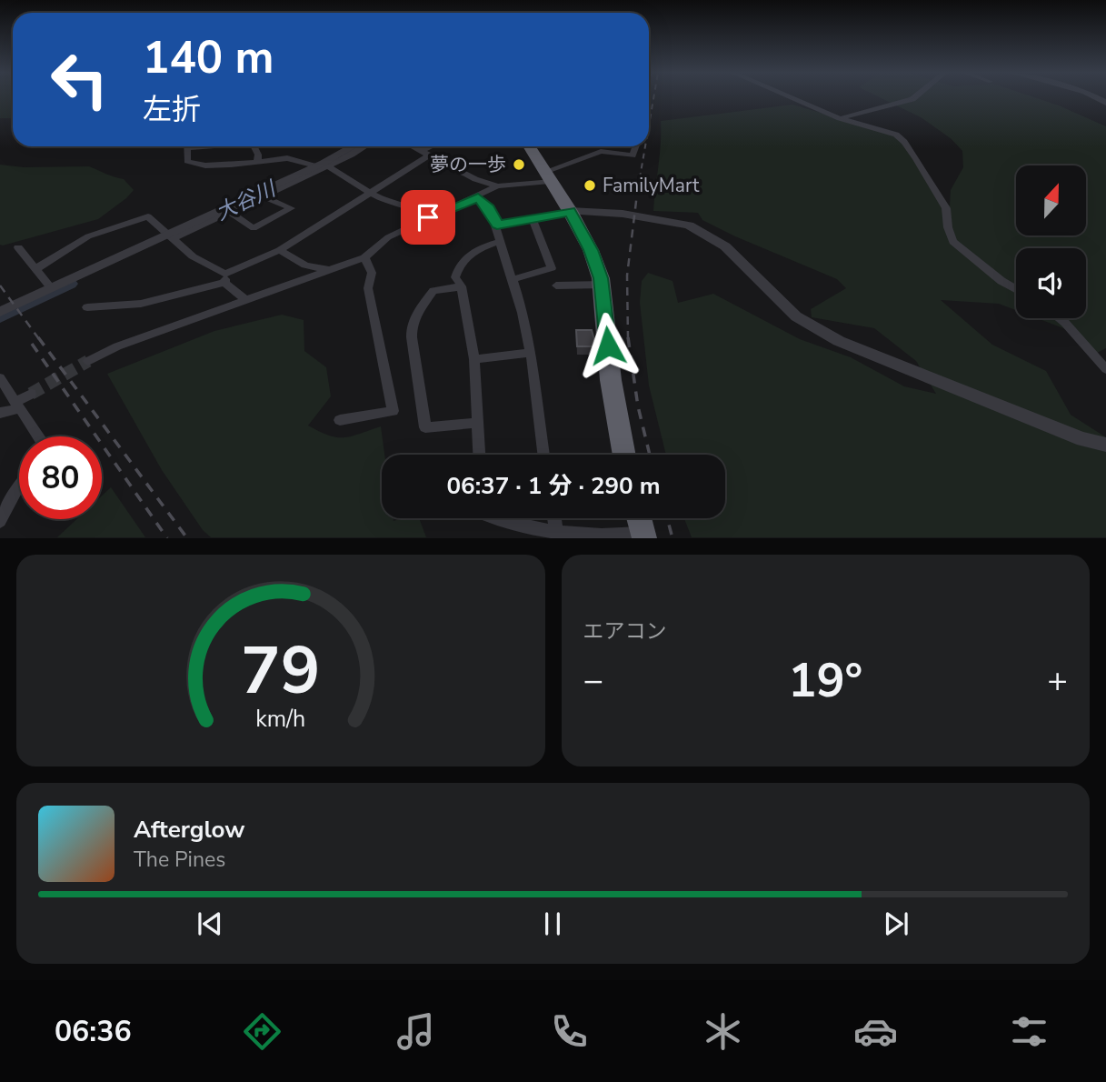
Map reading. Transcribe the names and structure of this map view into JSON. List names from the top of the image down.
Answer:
{
  "water": ["大谷川"],
  "places": ["夢の一歩", "FamilyMart"],
  "north": "top",
  "page": {
    "turn": ["140 m", "左折"],
    "limit": "80",
    "trip": "06:37 · 1 分 · 290 m",
    "tile": "エアコン",
    "heat": ["−", "19°", "+"],
    "song": ["Afterglow", "The Pines"],
    "tabs": "06:36",
    "gauge": ["79", "km/h"]
  }
}
